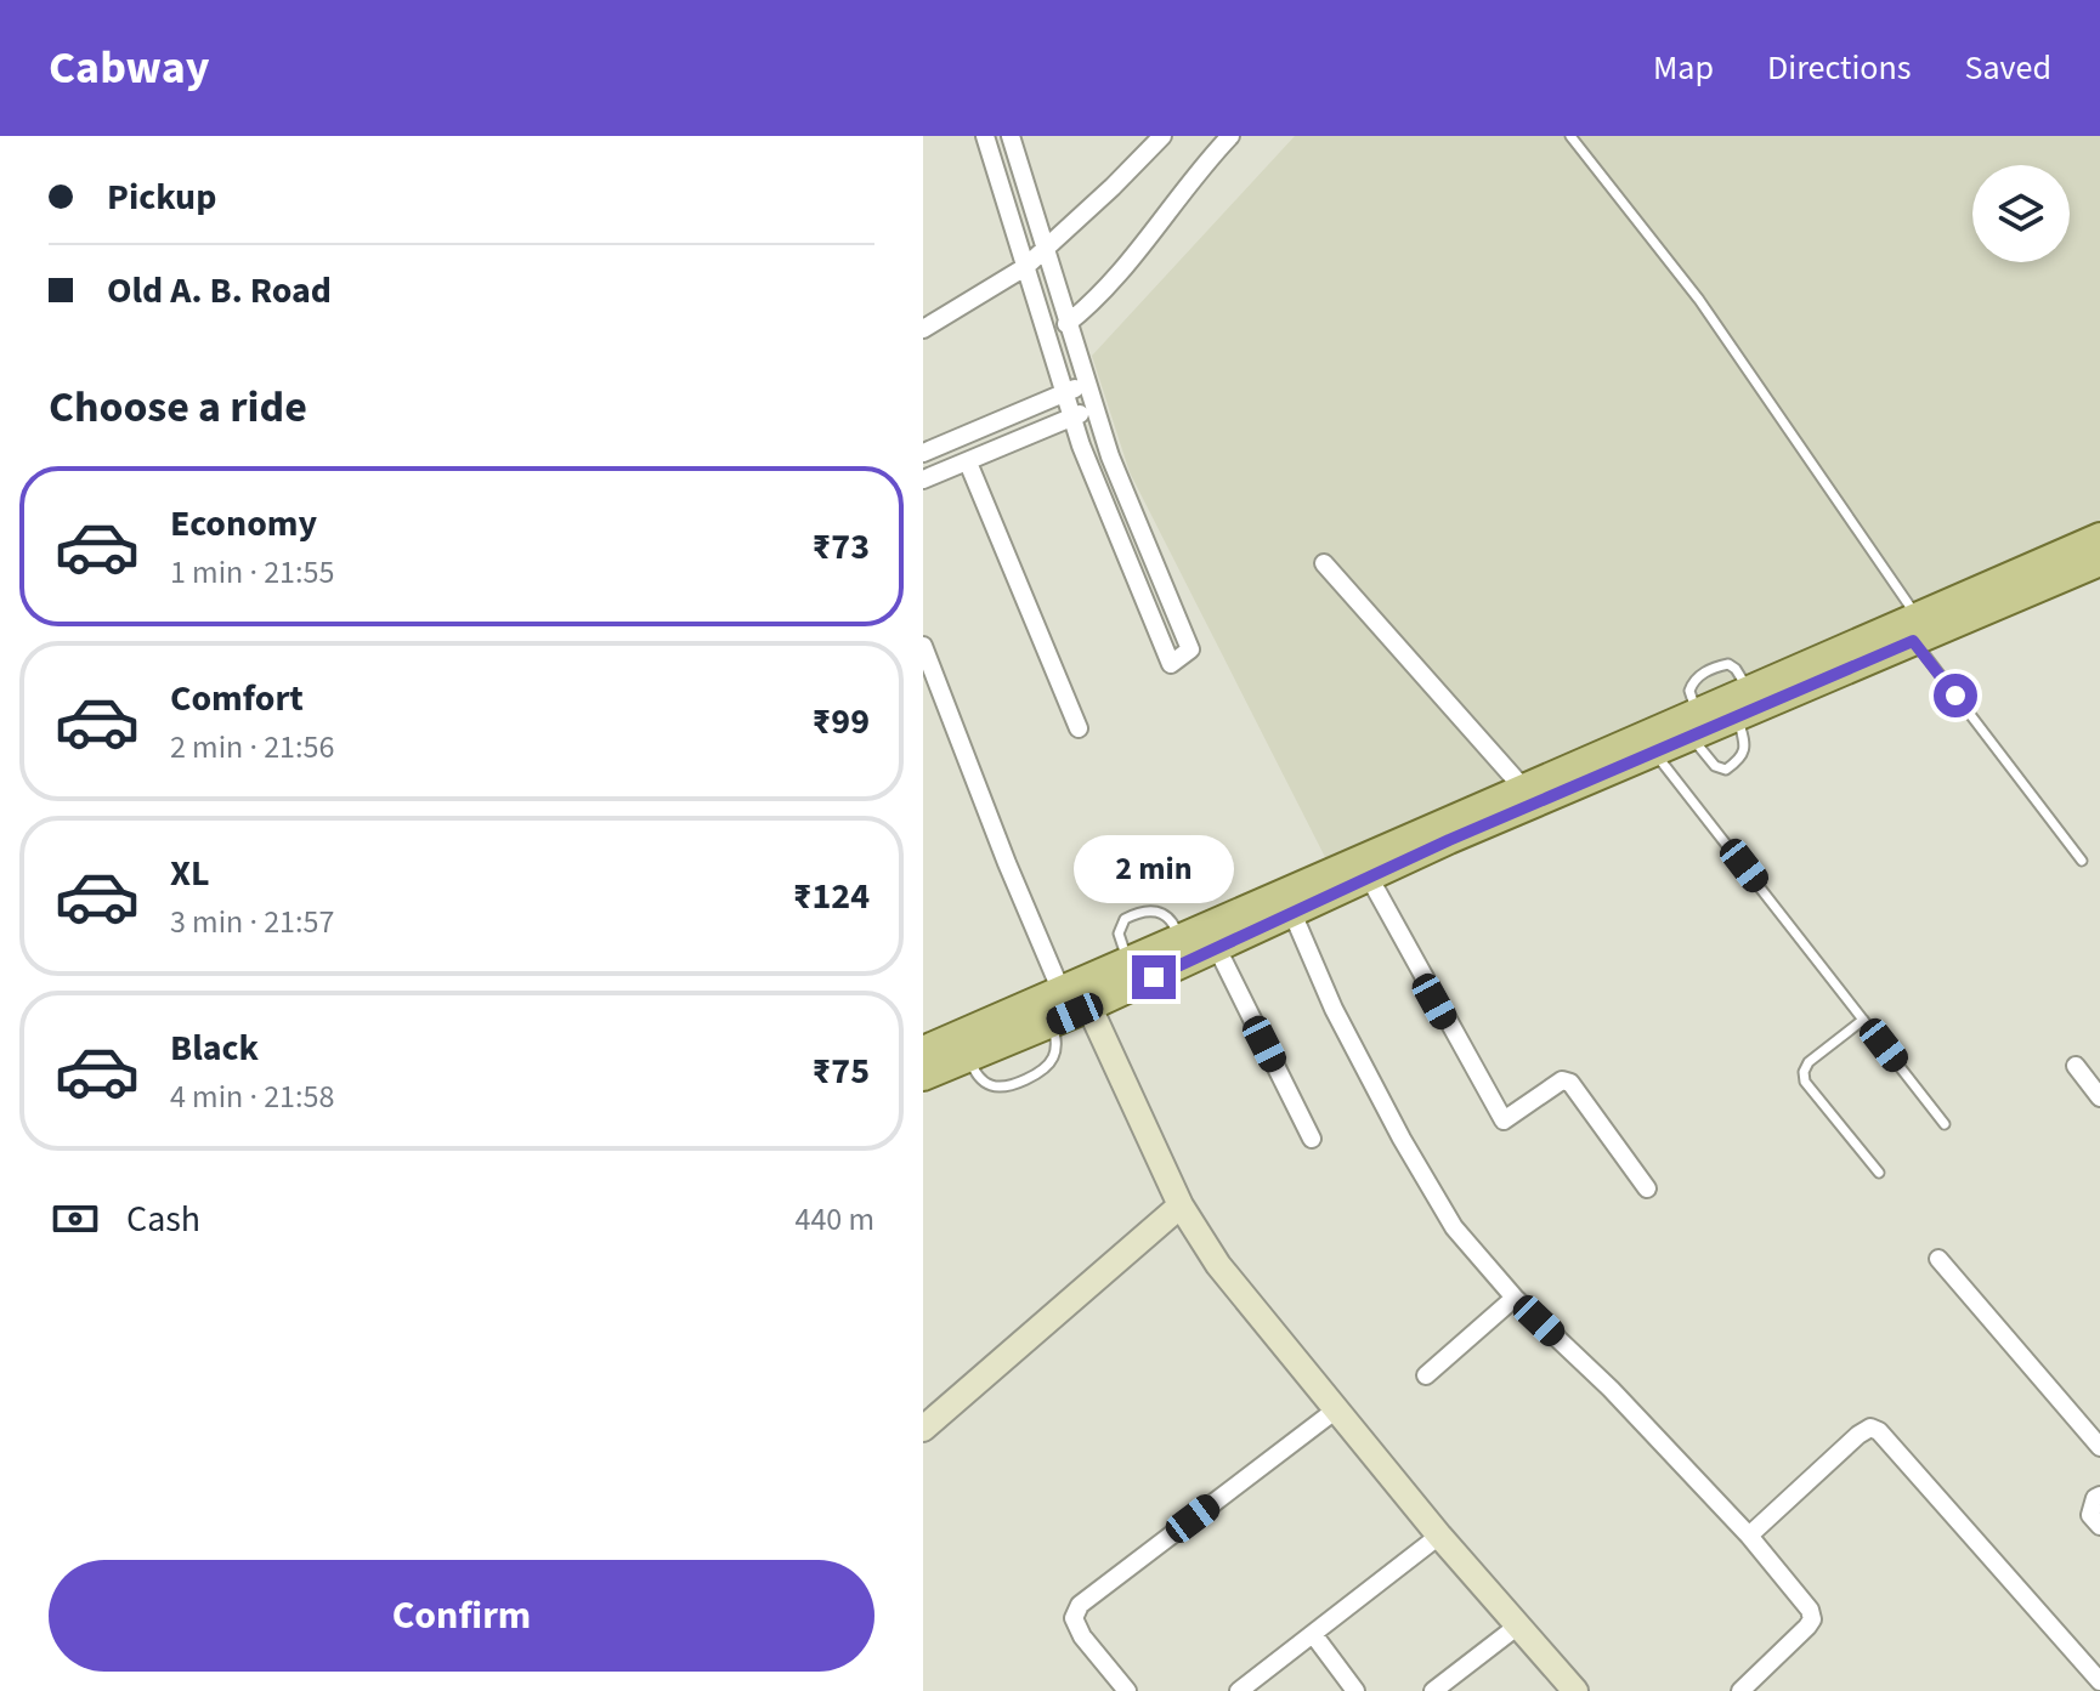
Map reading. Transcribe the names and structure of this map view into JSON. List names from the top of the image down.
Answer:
{
  "page": {
    "header": "Cabway",
    "nav": ["Map", "Directions", "Saved"],
    "banner": ["Pickup", "Old A. B. Road"],
    "heading": "Choose a ride",
    "list": [
      {
        "name": "Economy",
        "note": "1 min · 21:55",
        "value": "₹73"
      },
      {
        "name": "Comfort",
        "note": "2 min · 21:56",
        "value": "₹99"
      },
      {
        "name": "XL",
        "note": "3 min · 21:57",
        "value": "₹124"
      },
      {
        "name": "Black",
        "note": "4 min · 21:58",
        "value": "₹75"
      }
    ],
    "bubble": "2 min",
    "pay": ["Cash", "440 m"],
    "buttons": "Confirm"
  }
}
